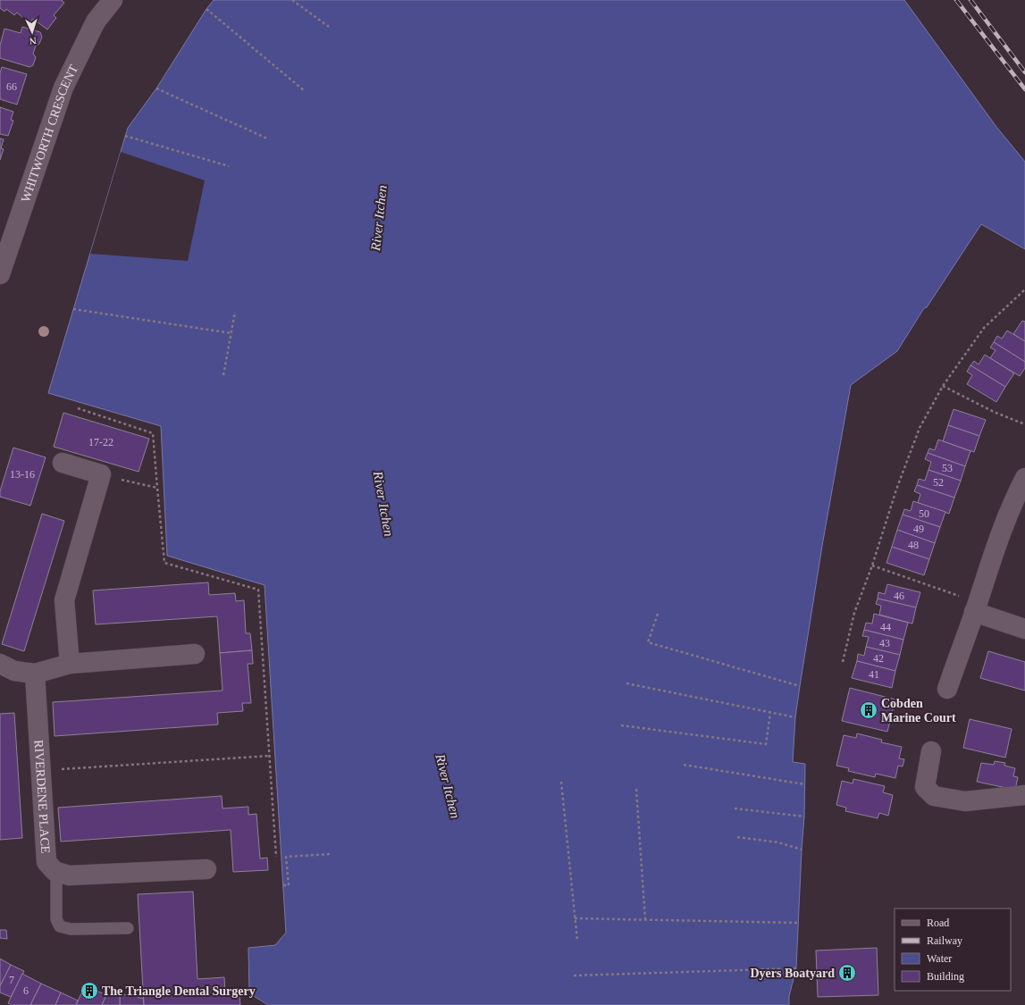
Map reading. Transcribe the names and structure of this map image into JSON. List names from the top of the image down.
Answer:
{
  "streets": {
    "street": ["WHITWORTH CRESCENT", "RIVERDENE PLACE"]
  },
  "water": ["River Itchen"],
  "places": {
    "building": ["Cobden Marine Court", "Dyers Boatyard", "The Triangle Dental Surgery"]
  },
  "house_numbers": [
    "66",
    "17-22",
    "53",
    "13-16",
    "52",
    "50",
    "49",
    "48",
    "46",
    "44",
    "43",
    "42",
    "41",
    "7",
    "6"
  ],
  "legend": [
    "Road",
    "Railway",
    "Water",
    "Building"
  ],
  "north": "bottom"
}
